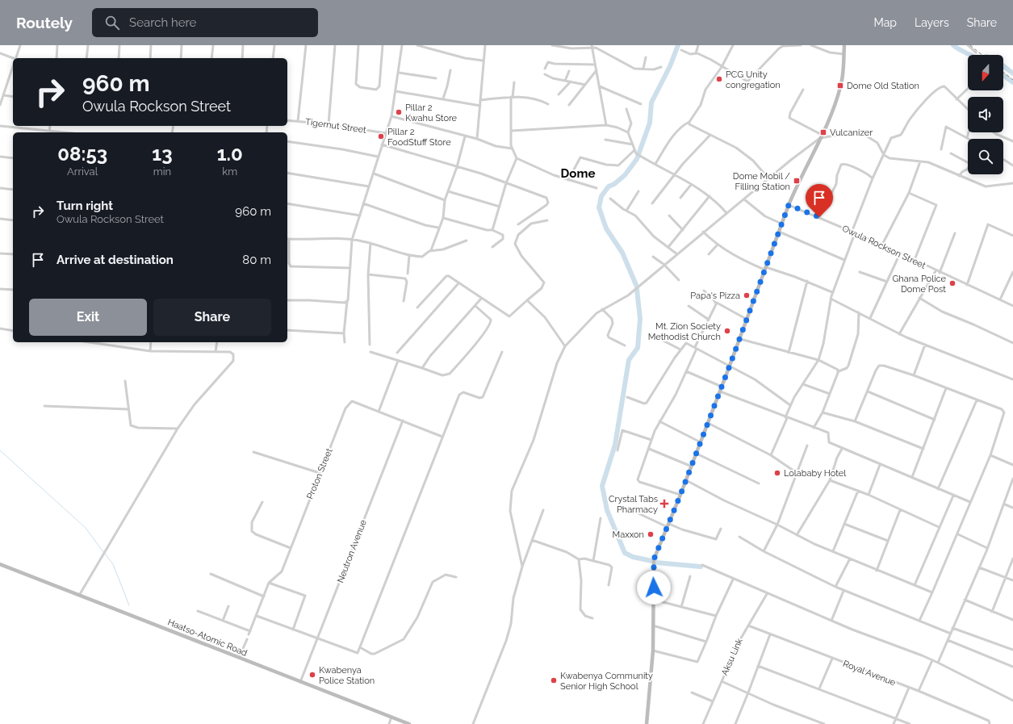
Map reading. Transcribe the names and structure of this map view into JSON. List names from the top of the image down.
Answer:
{
  "streets": {
    "main road": ["Haatso-Atomic Road"],
    "street": [
      "Tigernut Street",
      "Owula Rockson Street",
      "Proton Street",
      "Neutron Avenue",
      "Aksu Link",
      "Royal Avenue"
    ]
  },
  "crossings": [
    ["Proton Street", "Neutron Avenue"],
    ["Neutron Avenue", "Haatso-Atomic Road"],
    ["Aksu Link", "Royal Avenue"]
  ],
  "districts": ["Dome"],
  "places": {
    "other": [
      "PCG Unity congregation",
      "Pillar 2 Kwahu Store",
      "Pillar 2 FoodStuff Store",
      "Ghana Police Dome Post",
      "Papa's Pizza",
      "Mt. Zion Society Methodist Church",
      "Lolababy Hotel",
      "Maxxon",
      "Kwabenya Police Station",
      "Kwabenya Community Senior High School"
    ],
    "transit": ["Dome Old Station", "Vulcanizer", "Dome Mobil / Filling Station"],
    "health": ["Crystal Tabs Pharmacy"]
  },
  "north": "bottom",
  "page": {
    "header": "Routely",
    "search": "Search here",
    "nav": ["Map", "Layers", "Share"],
    "turn": ["960 m", "Owula Rockson Street"],
    "eta": [
      "08:53",
      "Arrival",
      "13",
      "min",
      "1.0",
      "km"
    ],
    "list": [
      {
        "name": "Turn right",
        "note": "Owula Rockson Street",
        "value": "960 m"
      },
      {
        "name": "Arrive at destination",
        "value": "80 m"
      }
    ],
    "buttons": ["Exit", "Share"]
  }
}
